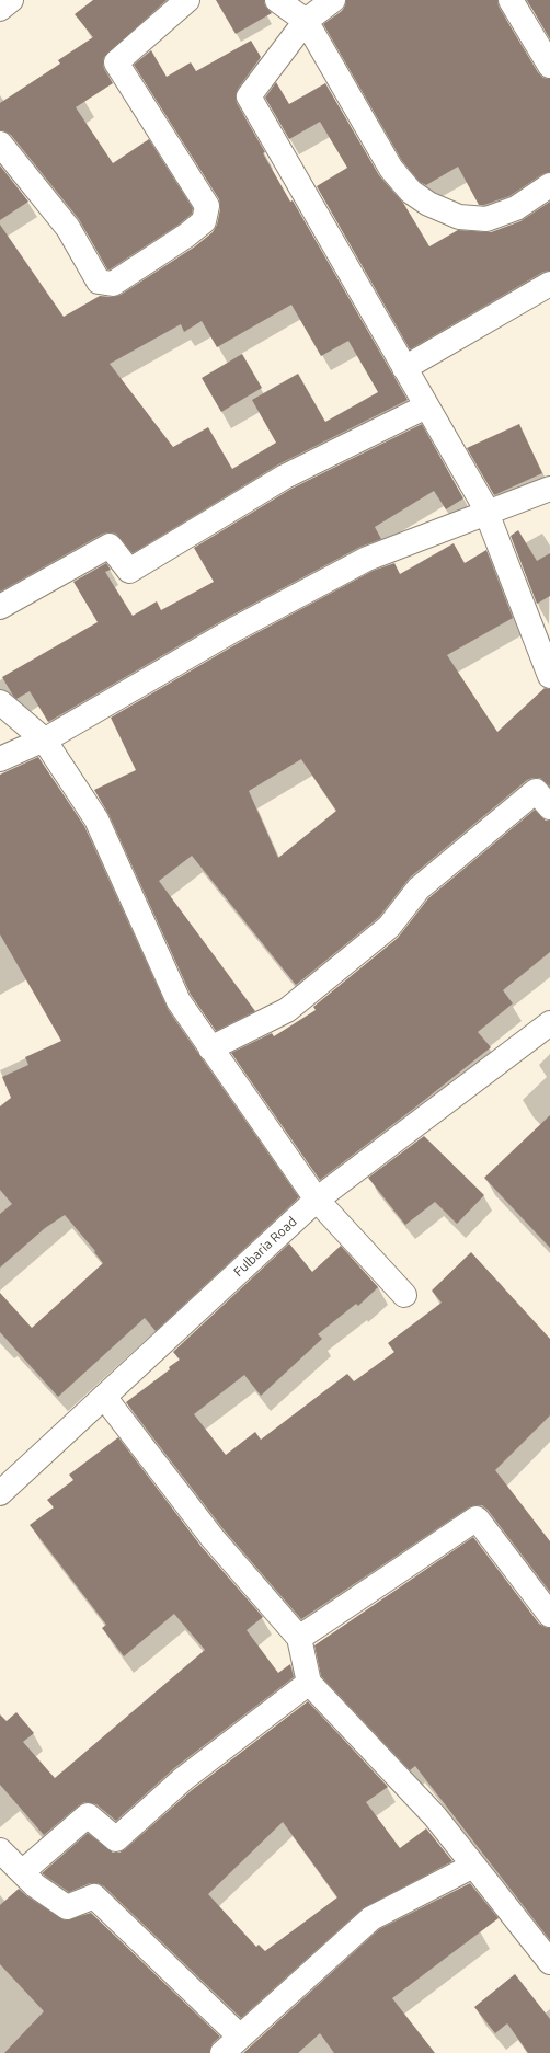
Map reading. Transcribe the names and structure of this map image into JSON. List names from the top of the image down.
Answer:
{
  "streets": {
    "street": ["Fulbaria Road"]
  }
}
